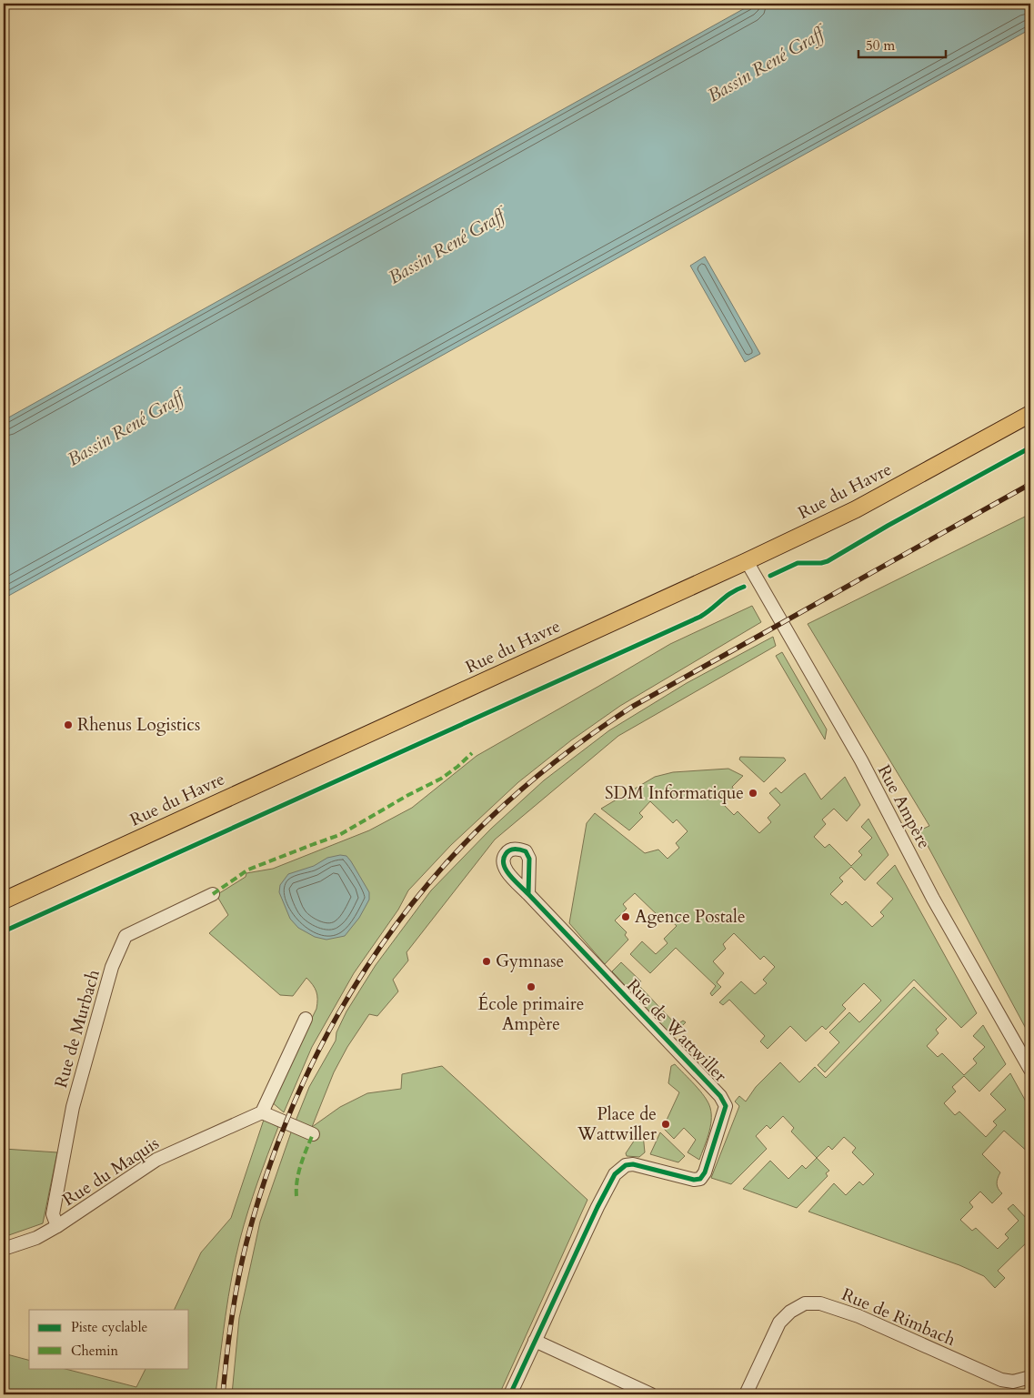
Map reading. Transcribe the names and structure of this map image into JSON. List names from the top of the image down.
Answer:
{
  "streets": {
    "main road": ["Rue du Havre"],
    "street": [
      "Rue Ampère",
      "Rue de Murbach",
      "Rue de Wattwiller",
      "Rue du Maquis",
      "Rue de Rimbach"
    ]
  },
  "crossings": [
    ["Rue du Havre", "Rue Ampère"],
    ["Rue de Murbach", "Rue du Maquis"]
  ],
  "water": ["Bassin René Graff"],
  "places": [
    "Rhenus Logistics",
    "SDM Informatique",
    "Agence Postale",
    "Gymnase",
    "École primaire Ampère",
    "Place de Wattwiller"
  ],
  "legend": ["Piste cyclable", "Chemin"],
  "scale_bar": "50 m"
}
